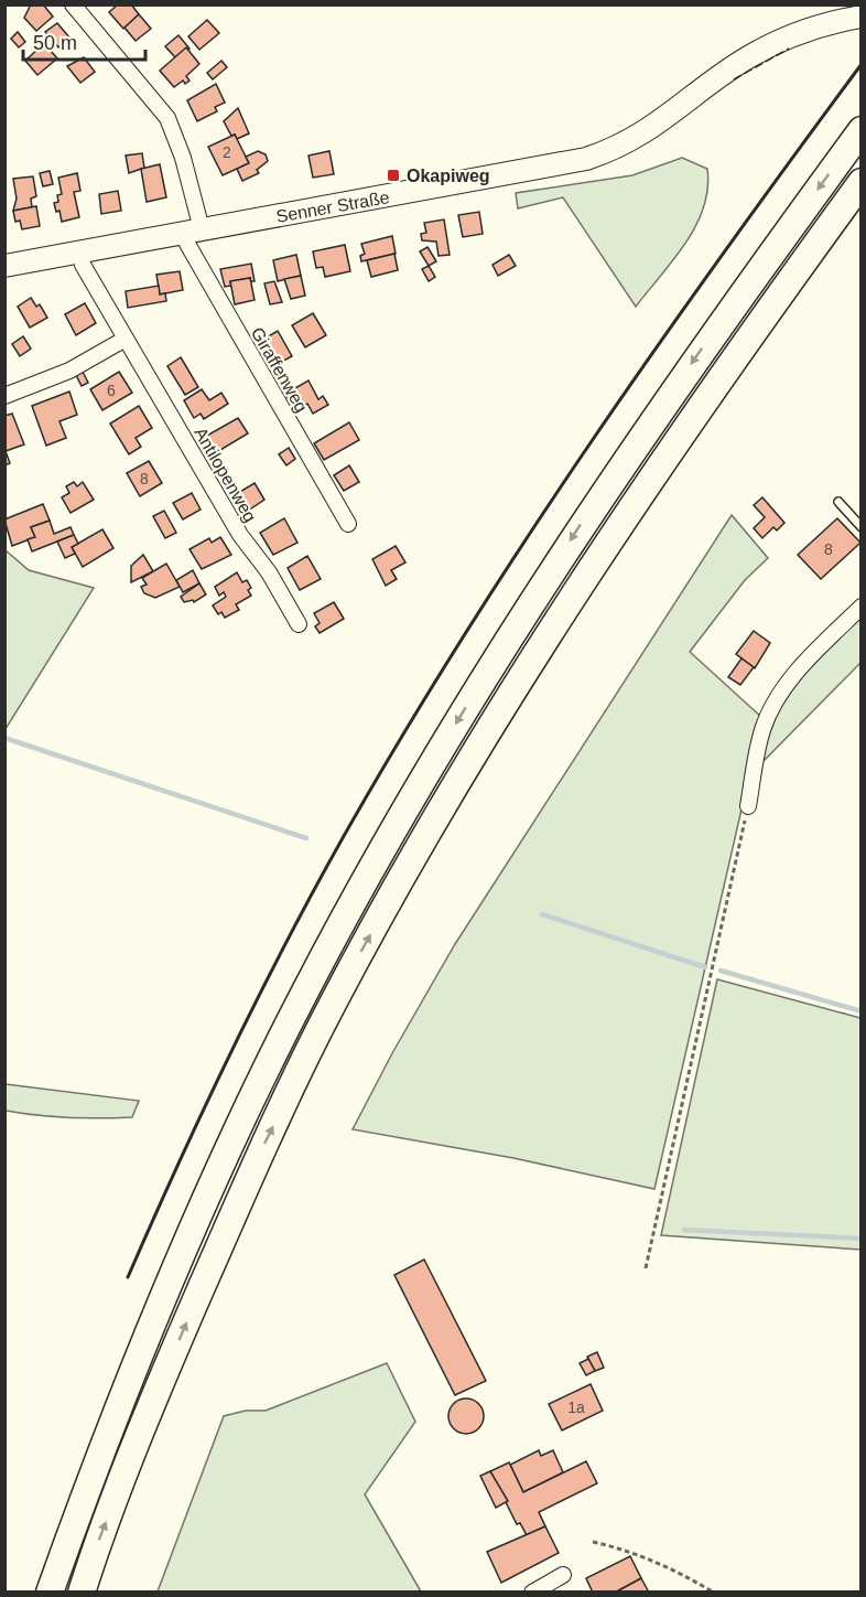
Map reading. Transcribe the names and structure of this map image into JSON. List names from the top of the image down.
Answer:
{
  "streets": {
    "street": ["Senner Straße", "Giraffenweg", "Antilopenweg"]
  },
  "crossings": [
    ["Senner Straße", "Giraffenweg"],
    ["Senner Straße", "Antilopenweg"]
  ],
  "places": {
    "transit": ["Okapiweg"]
  },
  "house_numbers": [
    "2",
    "6",
    "8",
    "8",
    "1a"
  ],
  "scale_bar": "50 m"
}
